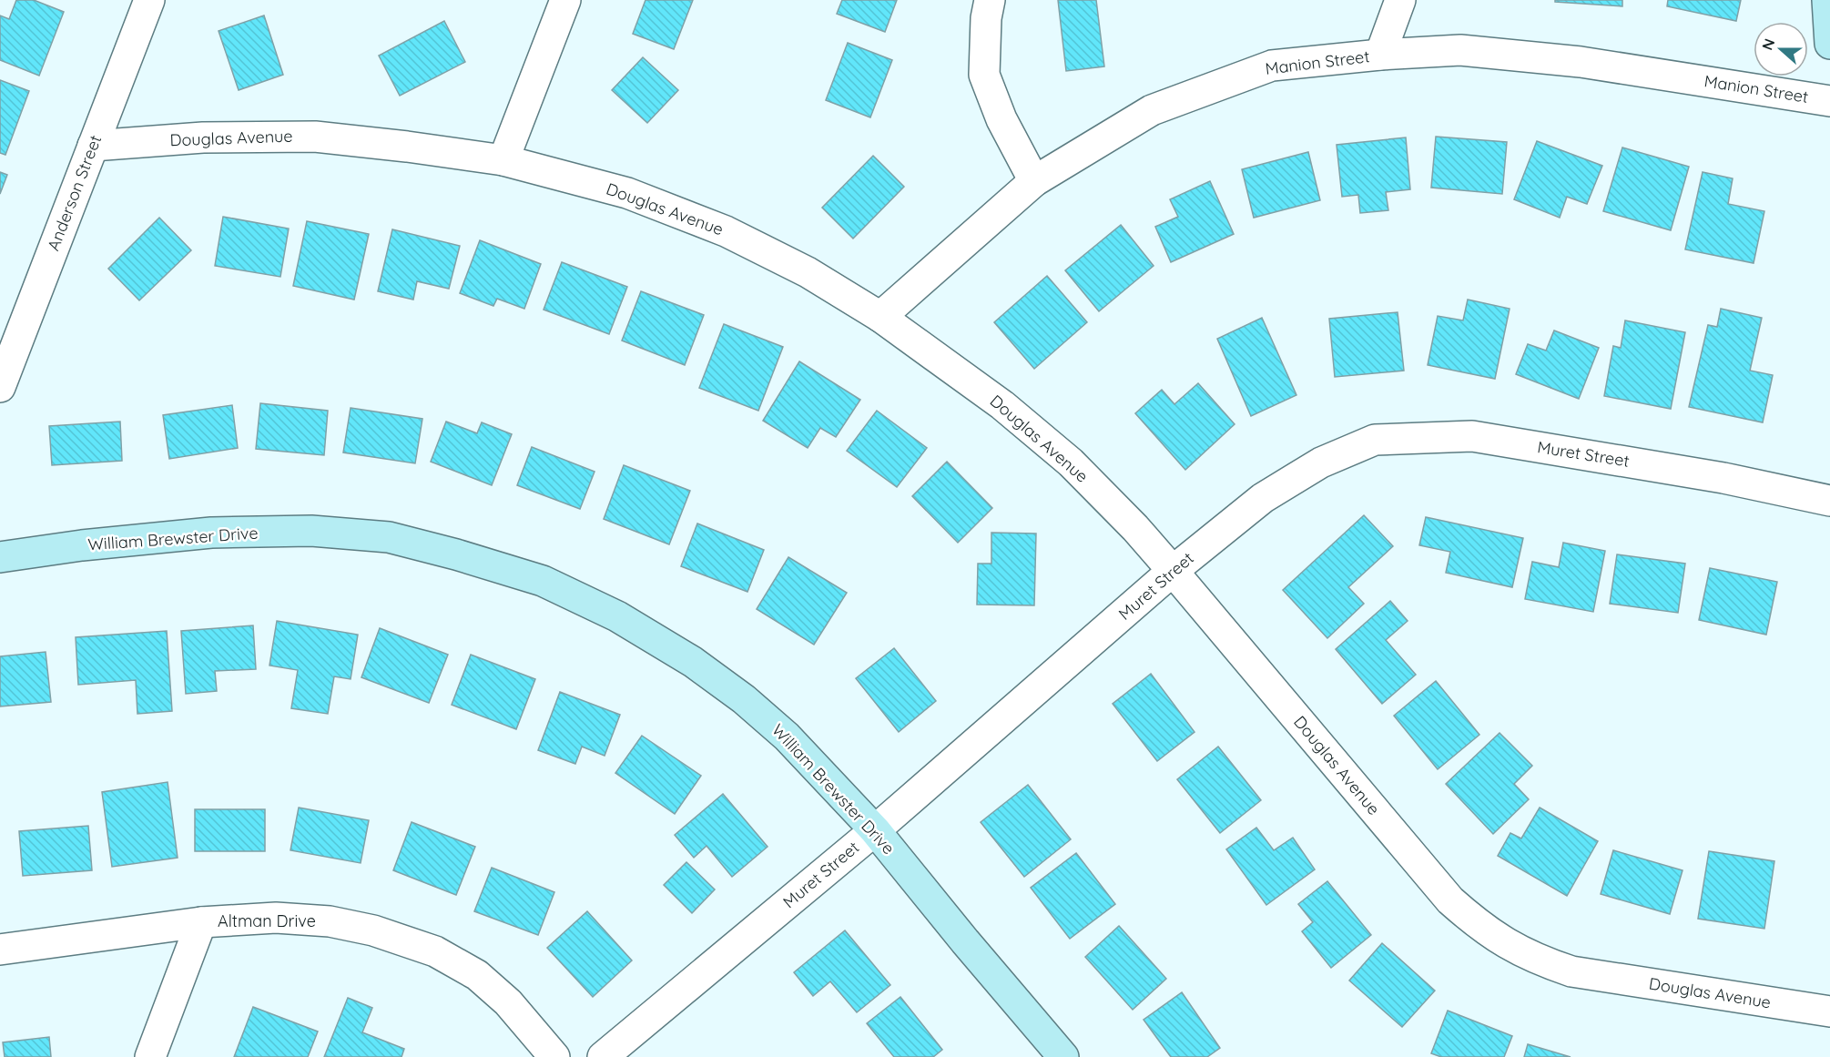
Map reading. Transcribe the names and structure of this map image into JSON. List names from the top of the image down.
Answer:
{
  "streets": {
    "street": [
      "Manion Street",
      "Douglas Avenue",
      "Anderson Street",
      "Muret Street",
      "William Brewster Drive",
      "Altman Drive"
    ]
  },
  "crossings": [
    ["Manion Street", "Douglas Avenue"],
    ["Douglas Avenue", "Anderson Street"],
    ["Douglas Avenue", "Muret Street"],
    ["Muret Street", "William Brewster Drive"]
  ],
  "north": "left"
}
